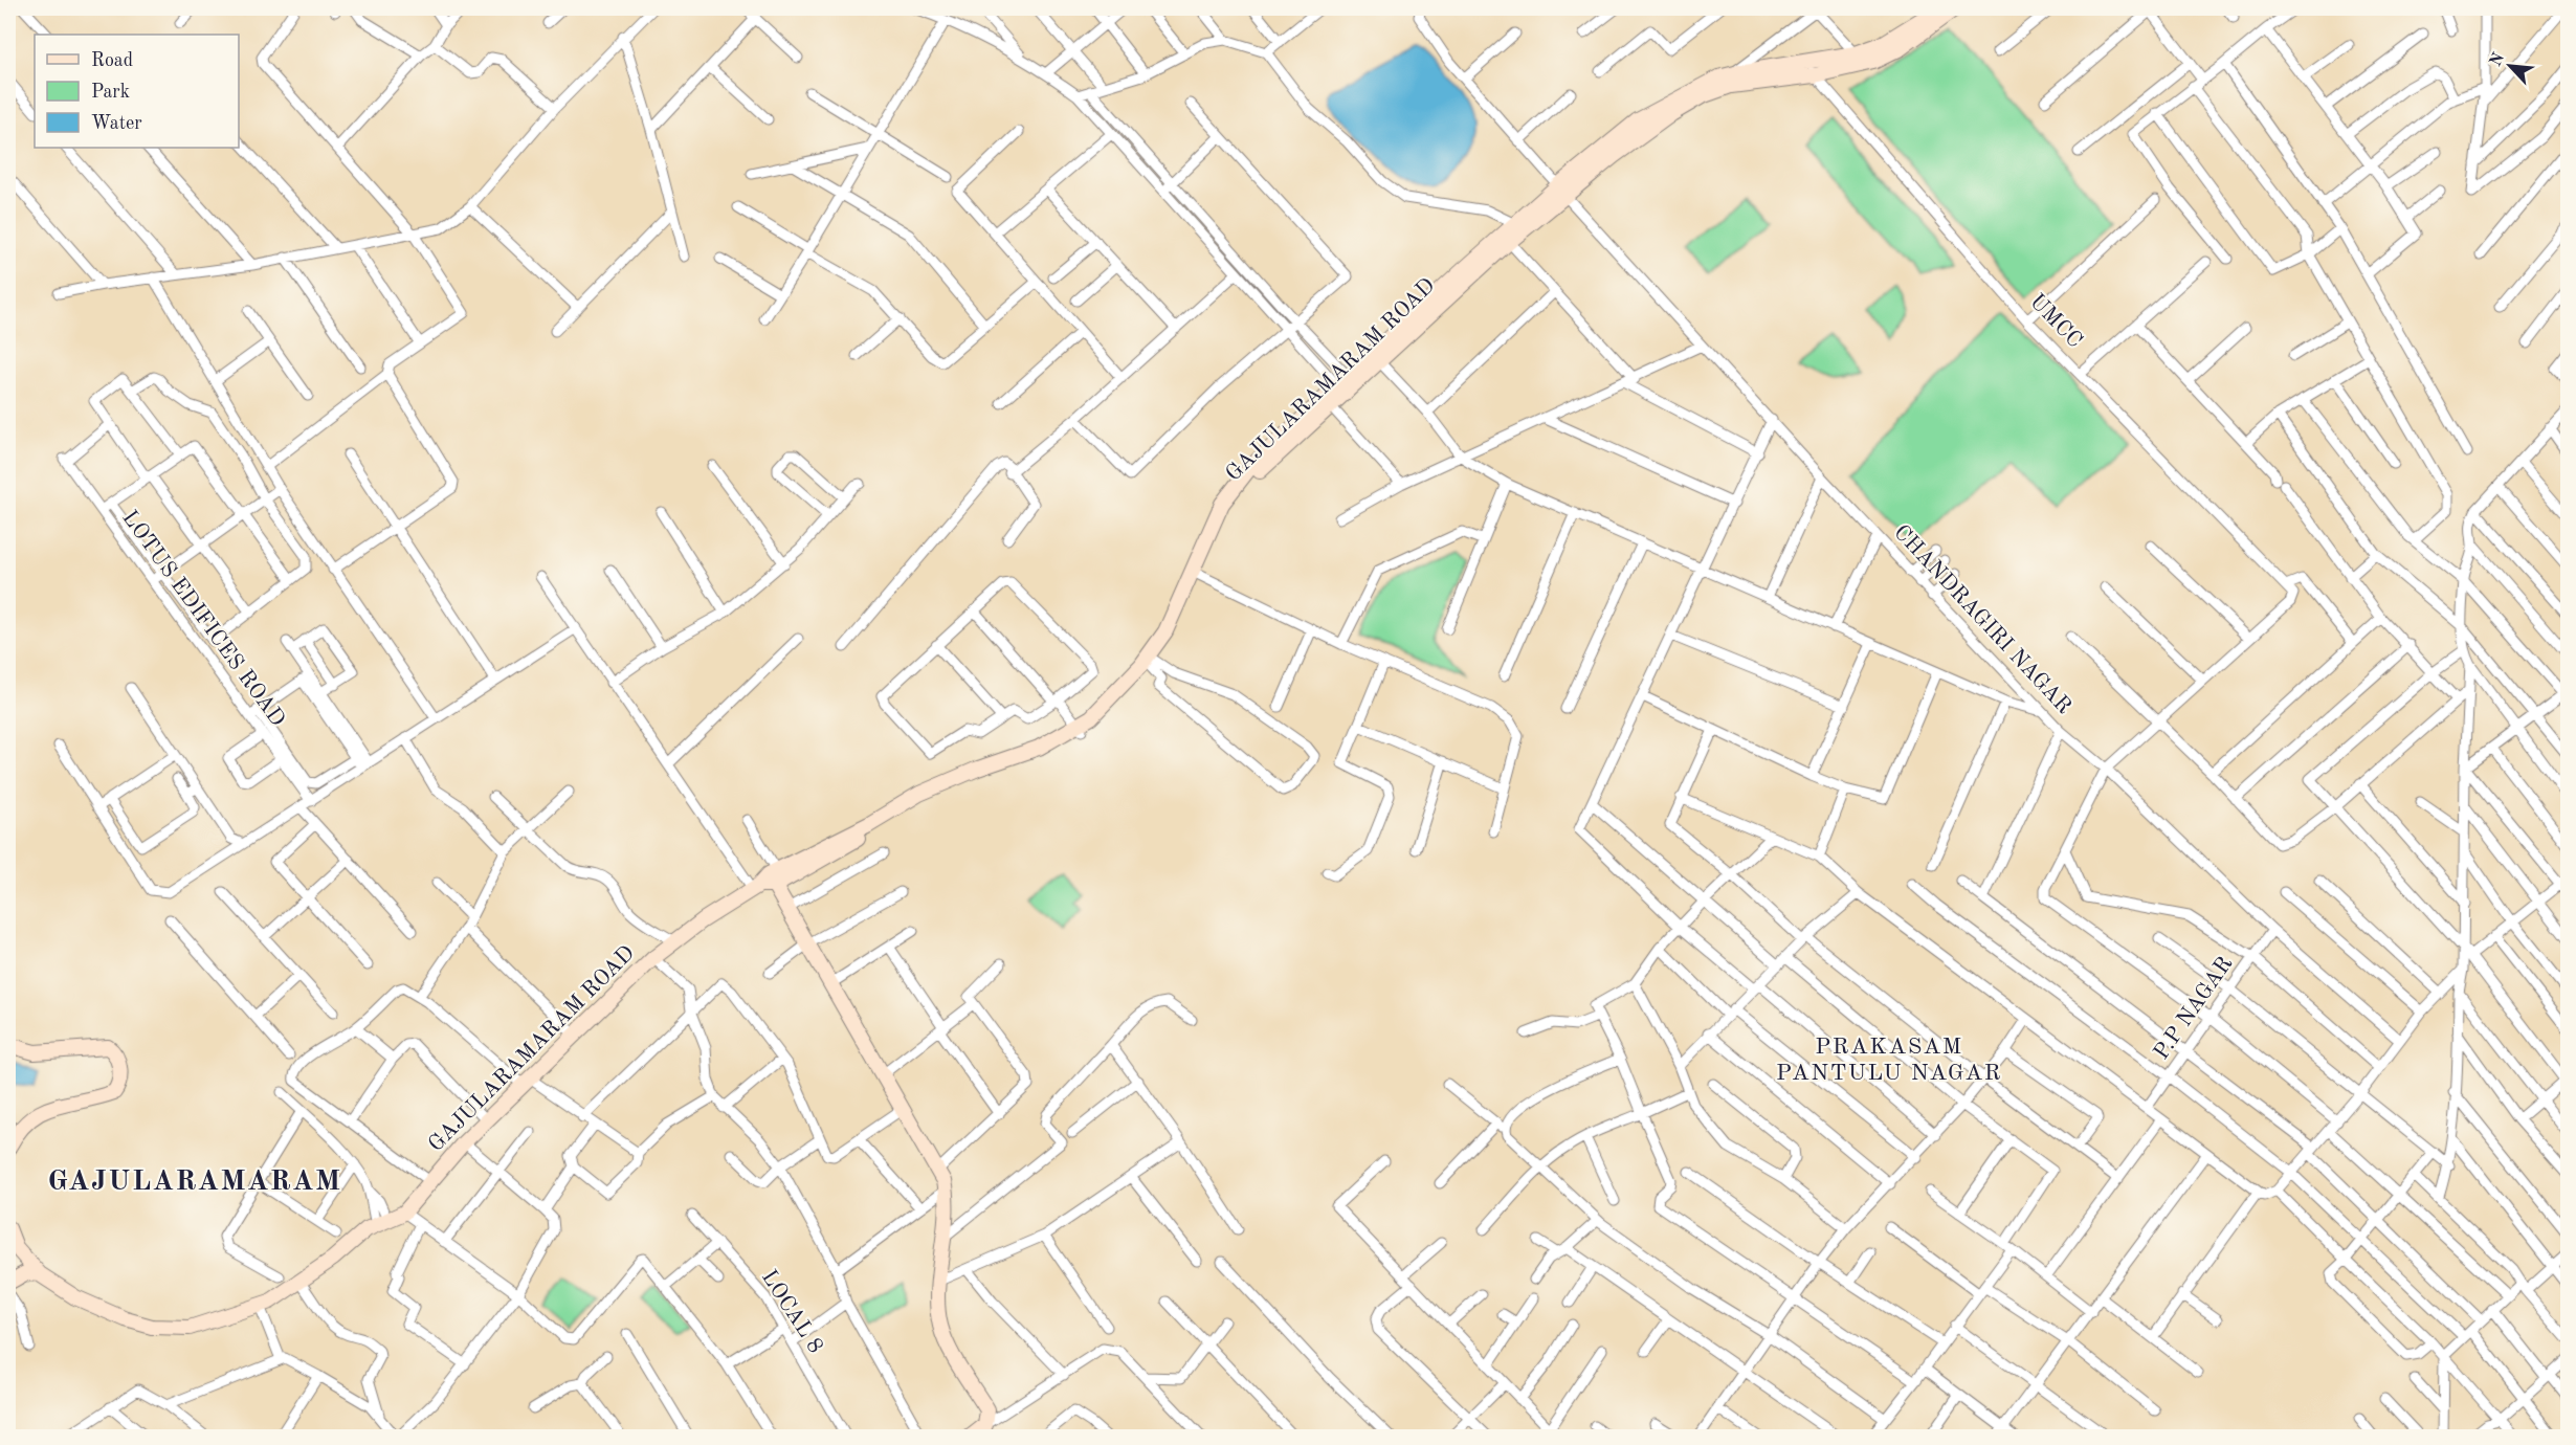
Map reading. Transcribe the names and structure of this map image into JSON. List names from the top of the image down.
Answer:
{
  "streets": {
    "main road": ["GAJULARAMARAM ROAD"],
    "street": [
      "UMCC",
      "LOTUS EDIFICES ROAD",
      "CHANDRAGIRI NAGAR",
      "P.P NAGAR",
      "LOCAL 8"
    ]
  },
  "crossings": [
    ["UMCC", "GAJULARAMARAM ROAD"],
    ["GAJULARAMARAM ROAD", "CHANDRAGIRI NAGAR"],
    ["CHANDRAGIRI NAGAR", "P.P NAGAR"]
  ],
  "districts": ["PRAKASAM PANTULU NAGAR", "GAJULARAMARAM"],
  "legend": ["Road", "Park", "Water"],
  "north": "top left"
}
